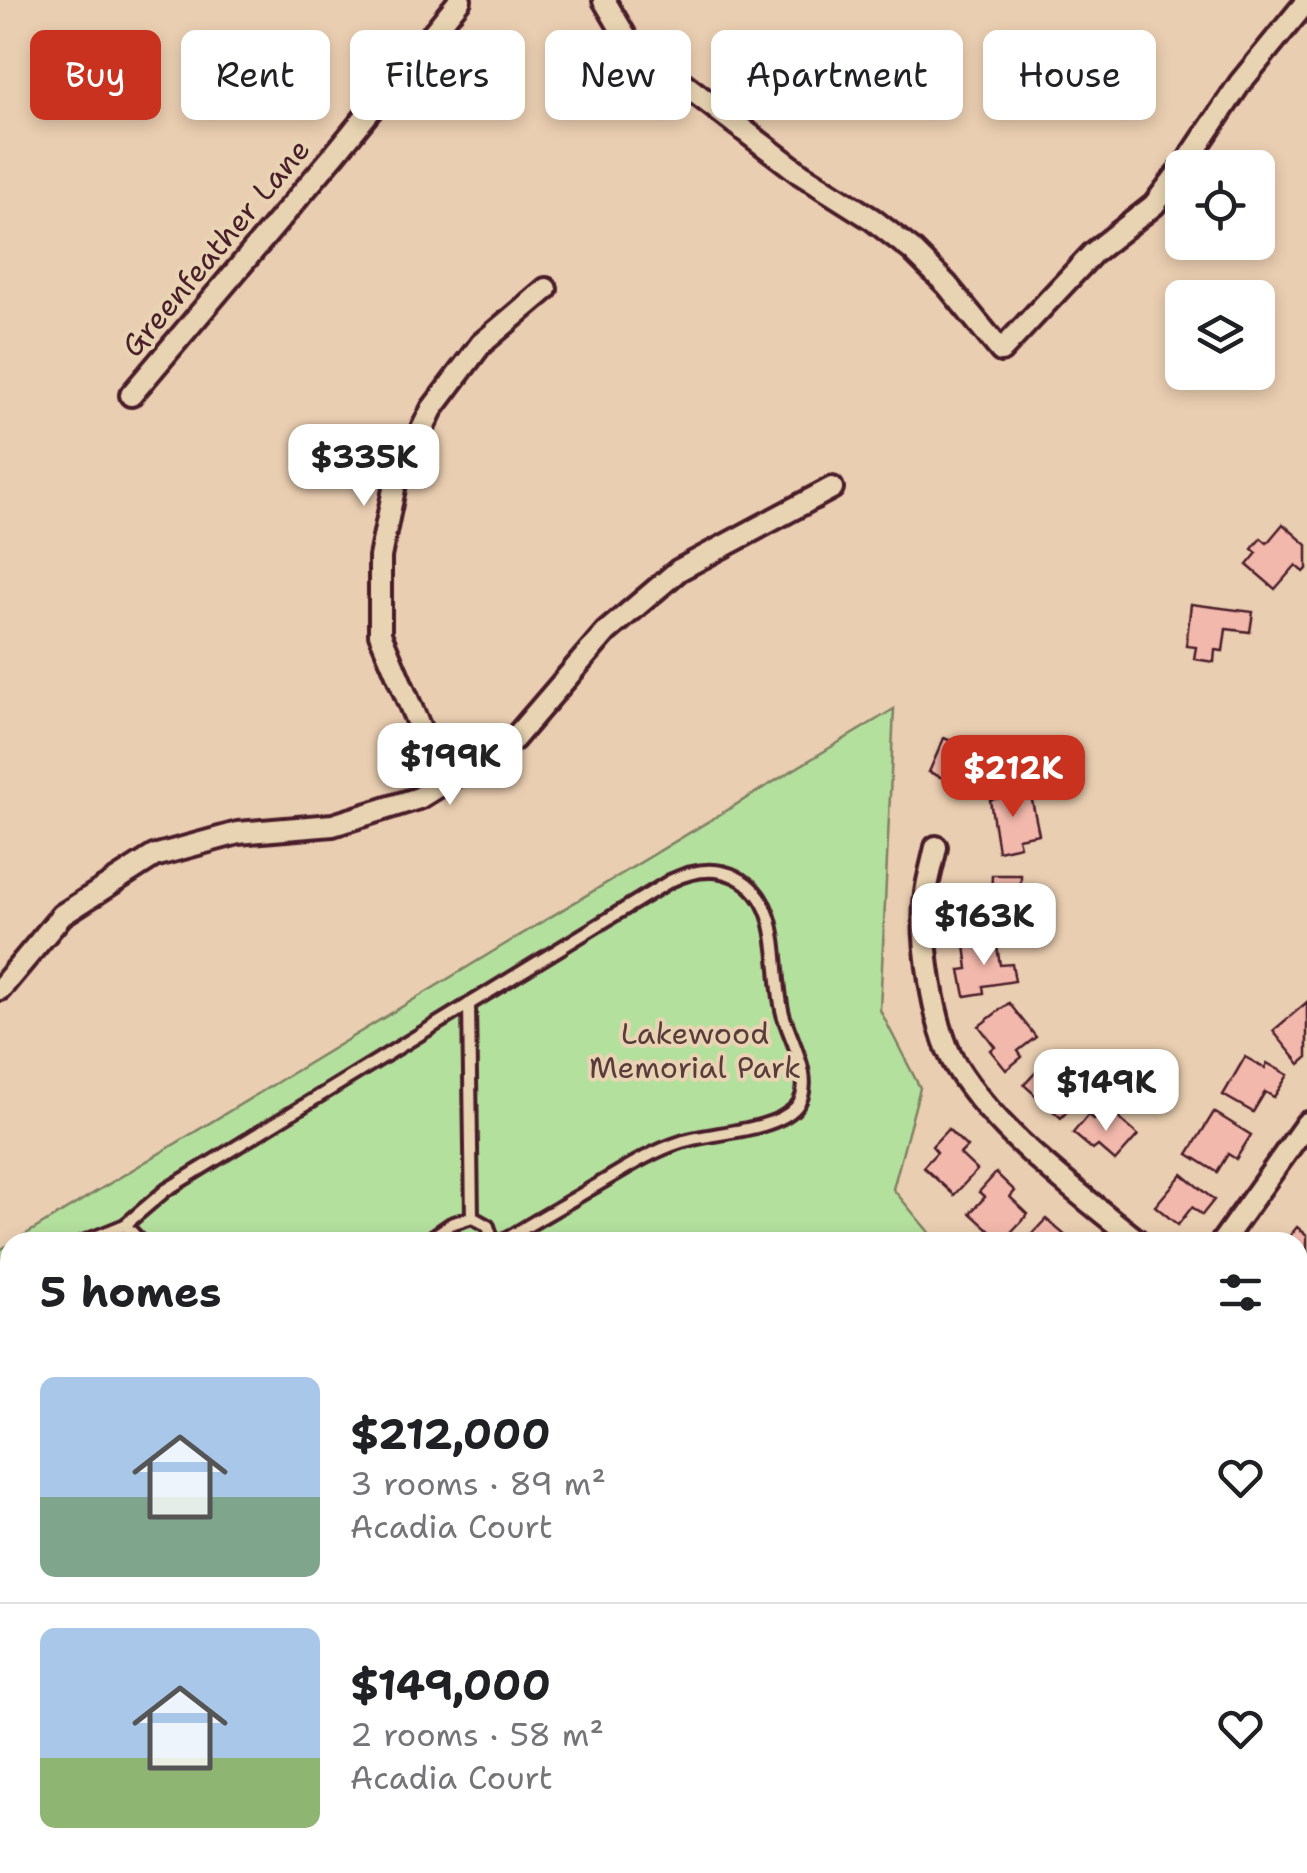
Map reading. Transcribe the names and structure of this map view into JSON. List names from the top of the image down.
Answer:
{
  "streets": {
    "street": ["Greenfeather Lane"]
  },
  "parks": ["Lakewood Memorial Park"],
  "page": {
    "chip": [
      "Buy",
      "Rent",
      "Filters",
      "New",
      "Apartment",
      "House"
    ],
    "price": [
      "$335K",
      "$199K",
      "$212K",
      "$163K",
      "$149K"
    ],
    "heading": "5 homes",
    "list": [
      {
        "name": "$212,000",
        "note": "3 rooms · 89 m² · Acadia Court"
      },
      {
        "name": "$149,000",
        "note": "2 rooms · 58 m² · Acadia Court"
      }
    ]
  }
}
